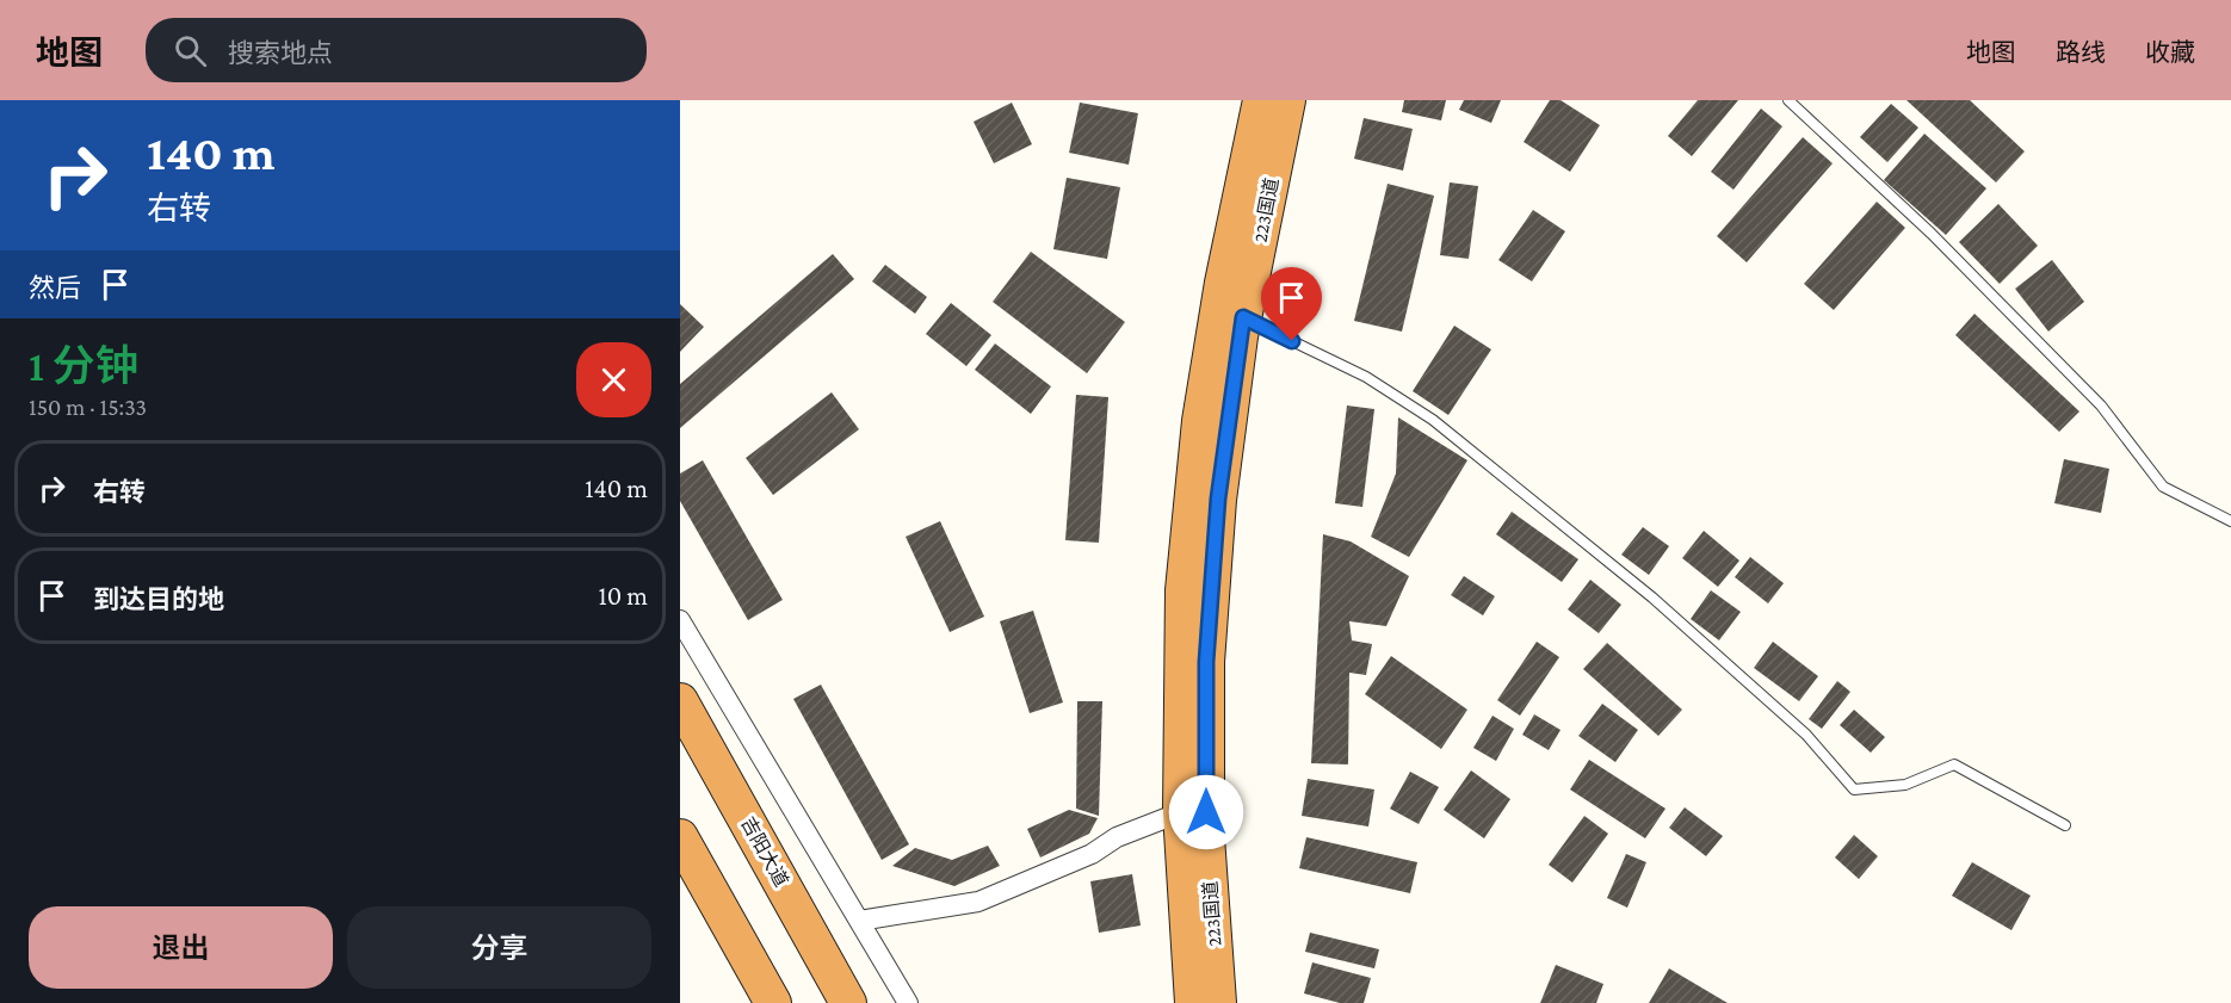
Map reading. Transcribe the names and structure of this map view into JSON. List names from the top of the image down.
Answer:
{
  "streets": {
    "highway": ["223国道", "吉阳大道"]
  },
  "page": {
    "header": "地图",
    "search": "搜索地点",
    "nav": ["地图", "路线", "收藏"],
    "turn": ["140 m", "右转"],
    "then": "然后",
    "heading": ["1 分钟", "150 m · 15:33"],
    "list": [
      {
        "name": "右转",
        "value": "140 m"
      },
      {
        "name": "到达目的地",
        "value": "10 m"
      }
    ],
    "buttons": ["退出", "分享"]
  }
}
